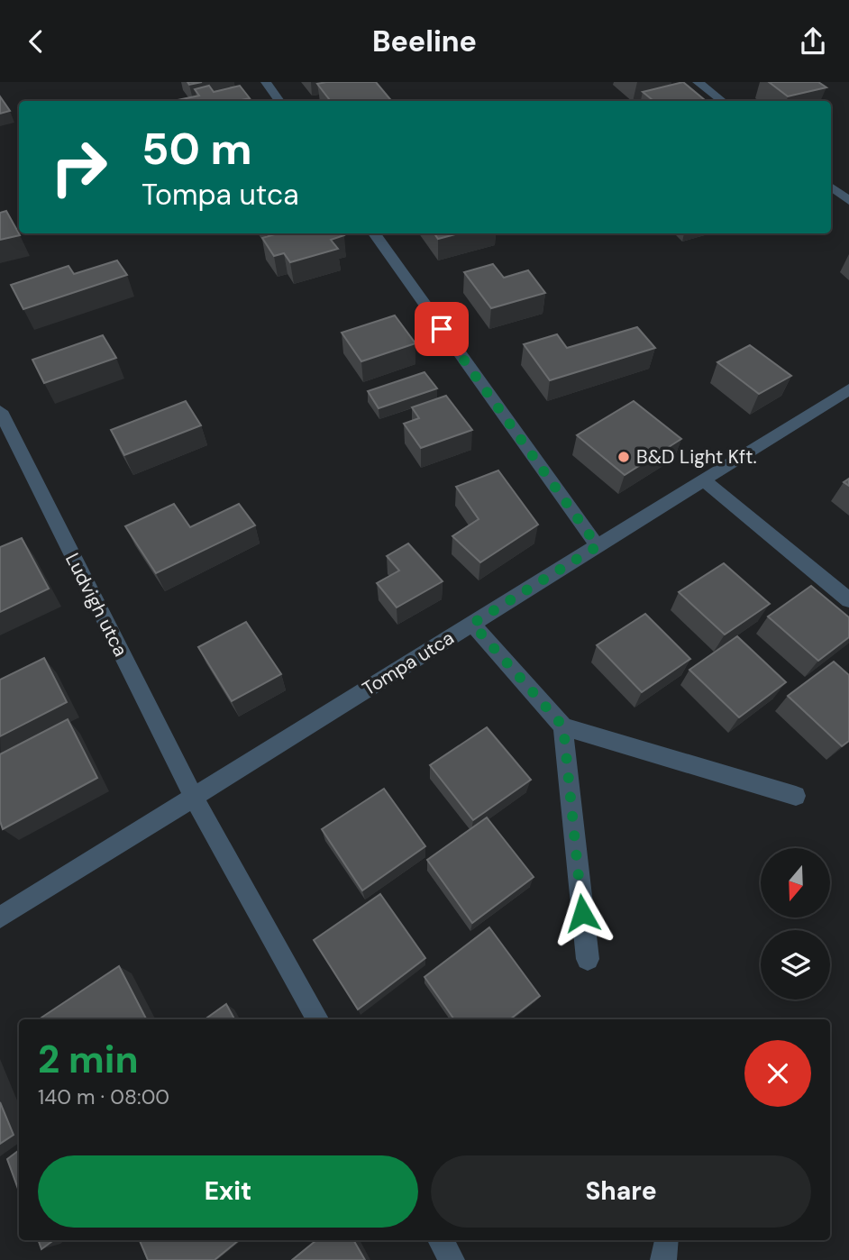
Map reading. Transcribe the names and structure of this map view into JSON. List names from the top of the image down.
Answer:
{
  "streets": {
    "street": ["Ludvigh utca", "Tompa utca"]
  },
  "crossings": [
    ["Ludvigh utca", "Tompa utca"]
  ],
  "places": ["B&D Light Kft."],
  "north": "bottom",
  "page": {
    "header": "Beeline",
    "turn": ["50 m", "Tompa utca"],
    "heading": ["2 min", "140 m · 08:00"],
    "buttons": ["Exit", "Share"]
  }
}
